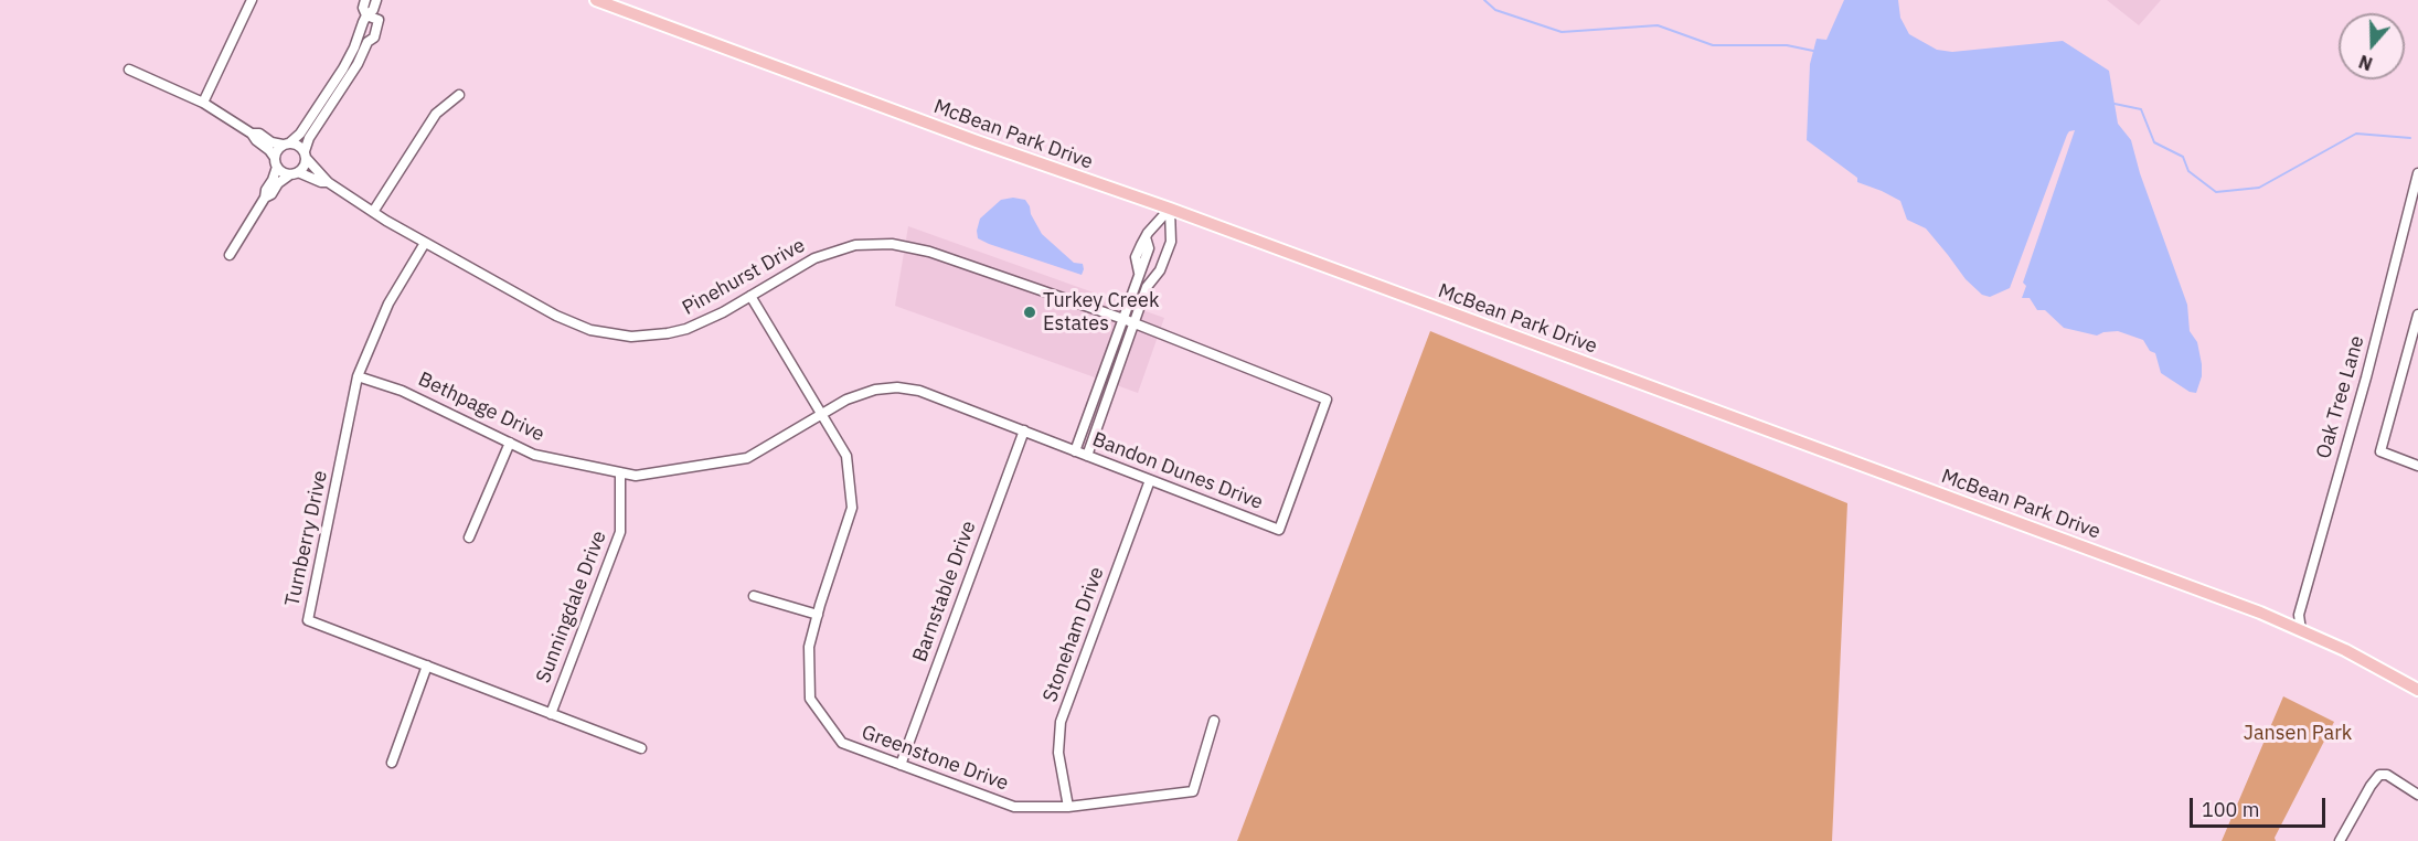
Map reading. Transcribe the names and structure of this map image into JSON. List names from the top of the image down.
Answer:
{
  "streets": {
    "main road": ["McBean Park Drive"],
    "street": [
      "Pinehurst Drive",
      "Oak Tree Lane",
      "Bethpage Drive",
      "Bandon Dunes Drive",
      "Turnberry Drive",
      "Barnstable Drive",
      "Sunningdale Drive",
      "Stoneham Drive",
      "Greenstone Drive"
    ]
  },
  "crossings": [
    ["McBean Park Drive", "Oak Tree Lane"],
    ["Pinehurst Drive", "Bandon Dunes Drive"],
    ["Pinehurst Drive", "Turnberry Drive"],
    ["Pinehurst Drive", "Greenstone Drive"],
    ["Bethpage Drive", "Bandon Dunes Drive"],
    ["Bethpage Drive", "Turnberry Drive"],
    ["Bethpage Drive", "Barnstable Drive"],
    ["Bethpage Drive", "Sunningdale Drive"],
    ["Bethpage Drive", "Greenstone Drive"],
    ["Bandon Dunes Drive", "Stoneham Drive"],
    ["Turnberry Drive", "Sunningdale Drive"],
    ["Barnstable Drive", "Greenstone Drive"],
    ["Stoneham Drive", "Greenstone Drive"]
  ],
  "parks": ["Jansen Park"],
  "places": ["Turkey Creek Estates"],
  "scale_bar": "100 m",
  "north": "bottom"
}
